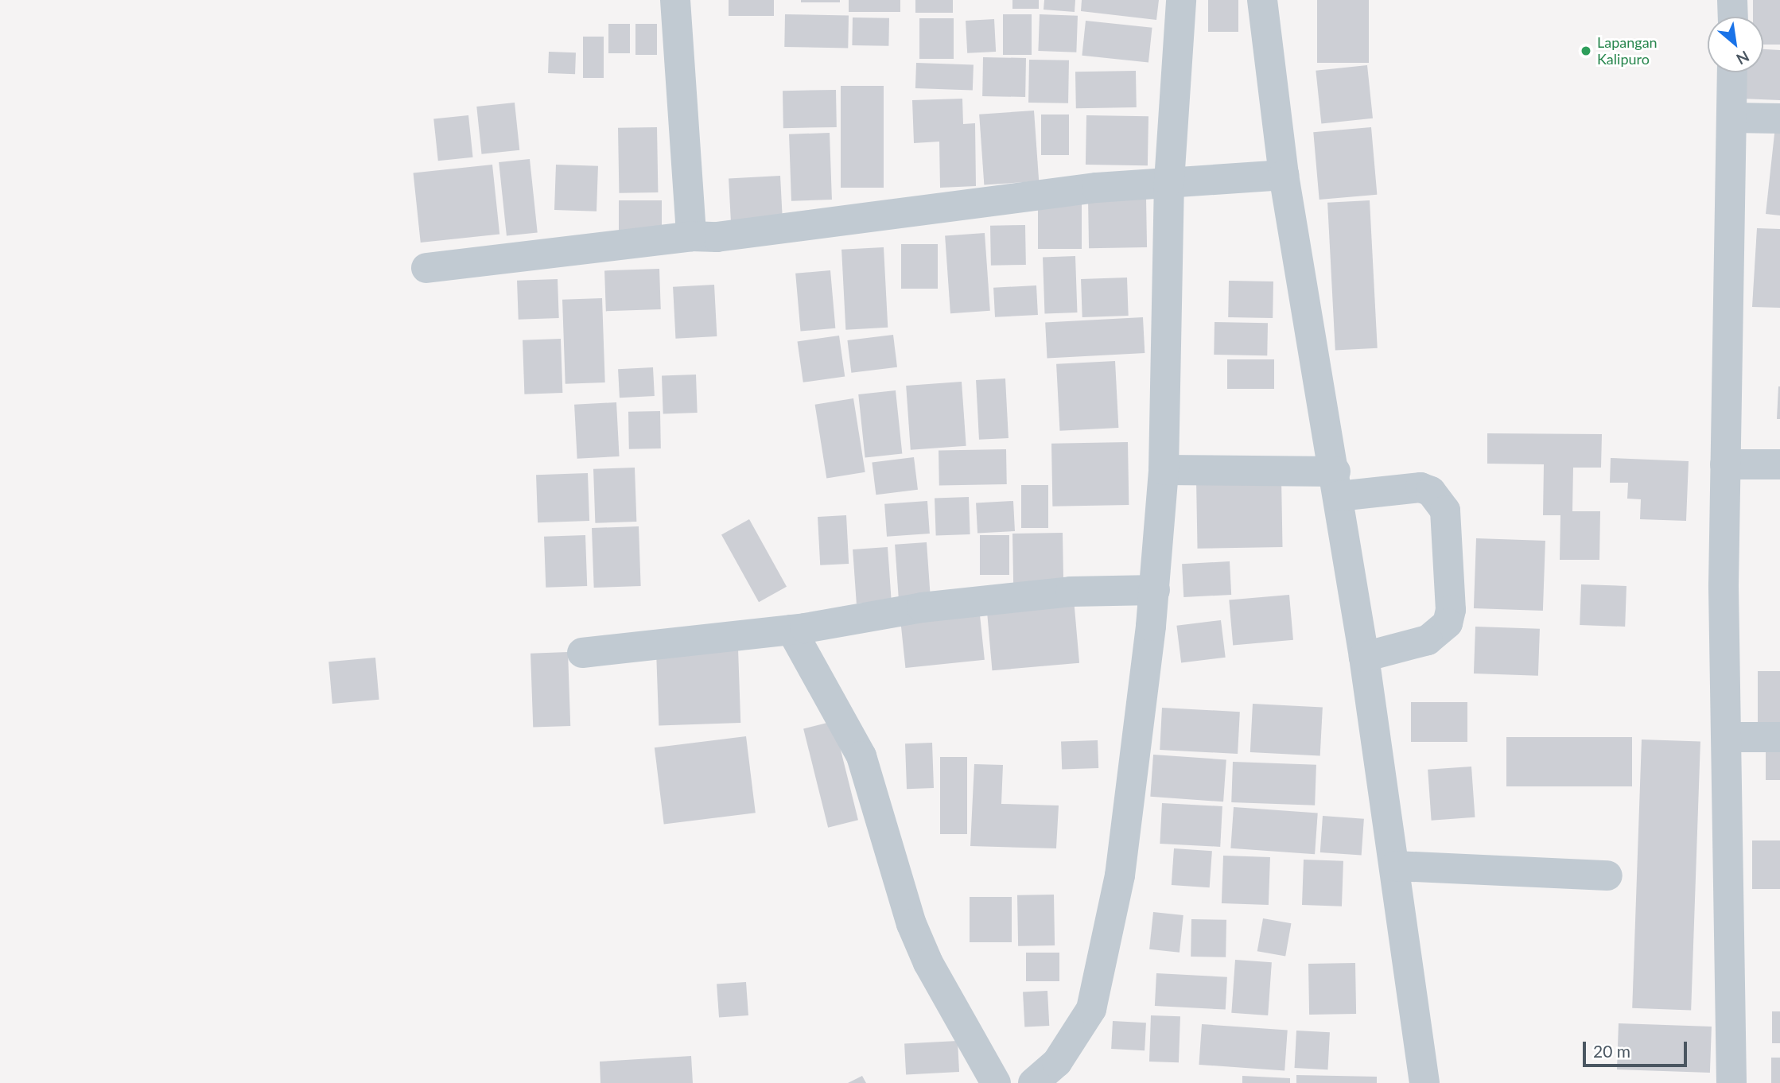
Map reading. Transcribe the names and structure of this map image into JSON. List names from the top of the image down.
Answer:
{
  "places": ["Lapangan Kalipuro"],
  "scale_bar": "20 m",
  "north": "bottom right"
}
